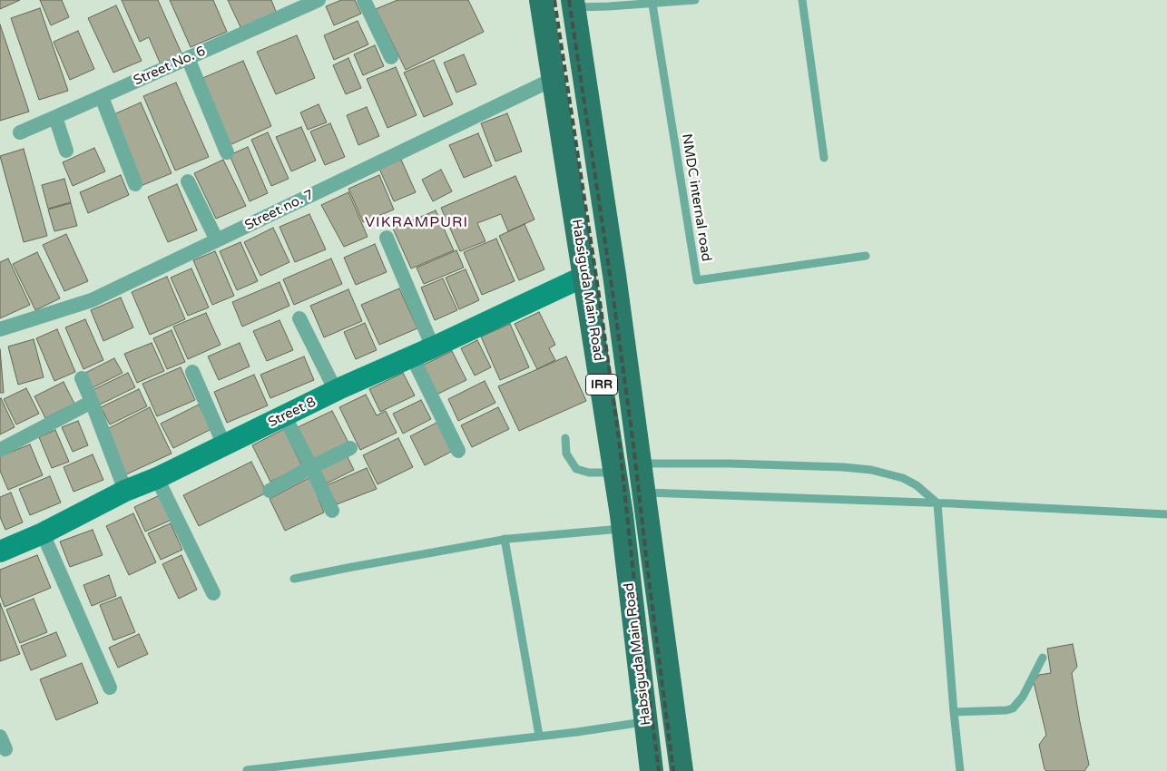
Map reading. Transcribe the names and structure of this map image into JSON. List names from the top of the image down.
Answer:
{
  "streets": {
    "main road": ["Habsiguda Main Road", "IRR"],
    "street": ["Street No. 6", "Street no. 7", "Street 8"],
    "lane": ["NMDC internal road"]
  },
  "crossings": [
    ["Street no. 7", "Habsiguda Main Road"],
    ["Habsiguda Main Road", "Street 8"]
  ],
  "districts": ["VIKRAMPURI"]
}
